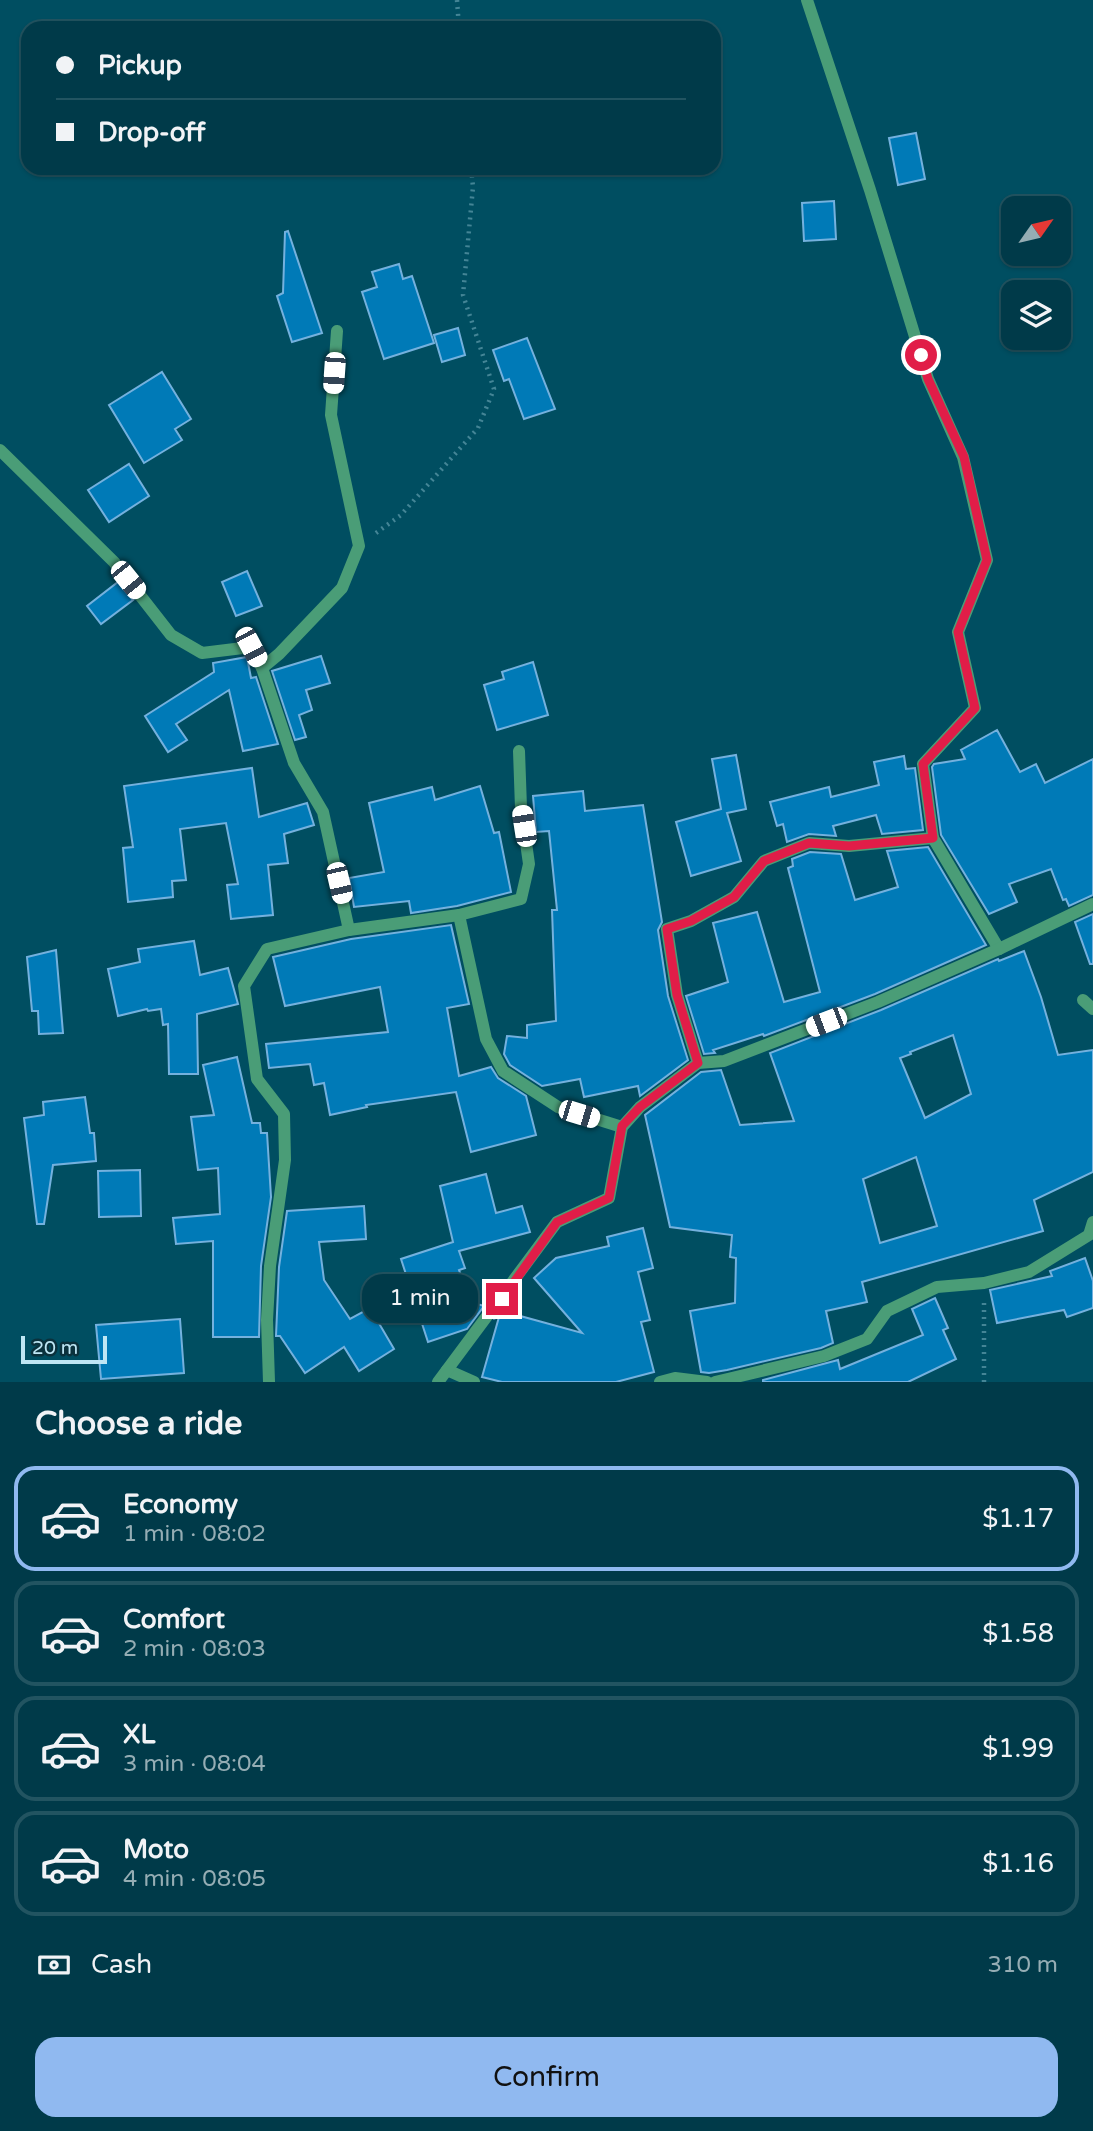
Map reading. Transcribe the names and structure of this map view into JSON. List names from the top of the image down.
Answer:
{
  "scale_bar": "20 m",
  "north": "top right",
  "page": {
    "banner": ["Pickup", "Drop-off"],
    "bubble": "1 min",
    "scale": "20 m",
    "heading": "Choose a ride",
    "list": [
      {
        "name": "Economy",
        "note": "1 min · 08:02",
        "value": "$1.17"
      },
      {
        "name": "Comfort",
        "note": "2 min · 08:03",
        "value": "$1.58"
      },
      {
        "name": "XL",
        "note": "3 min · 08:04",
        "value": "$1.99"
      },
      {
        "name": "Moto",
        "note": "4 min · 08:05",
        "value": "$1.16"
      }
    ],
    "pay": ["Cash", "310 m"],
    "buttons": "Confirm"
  }
}
